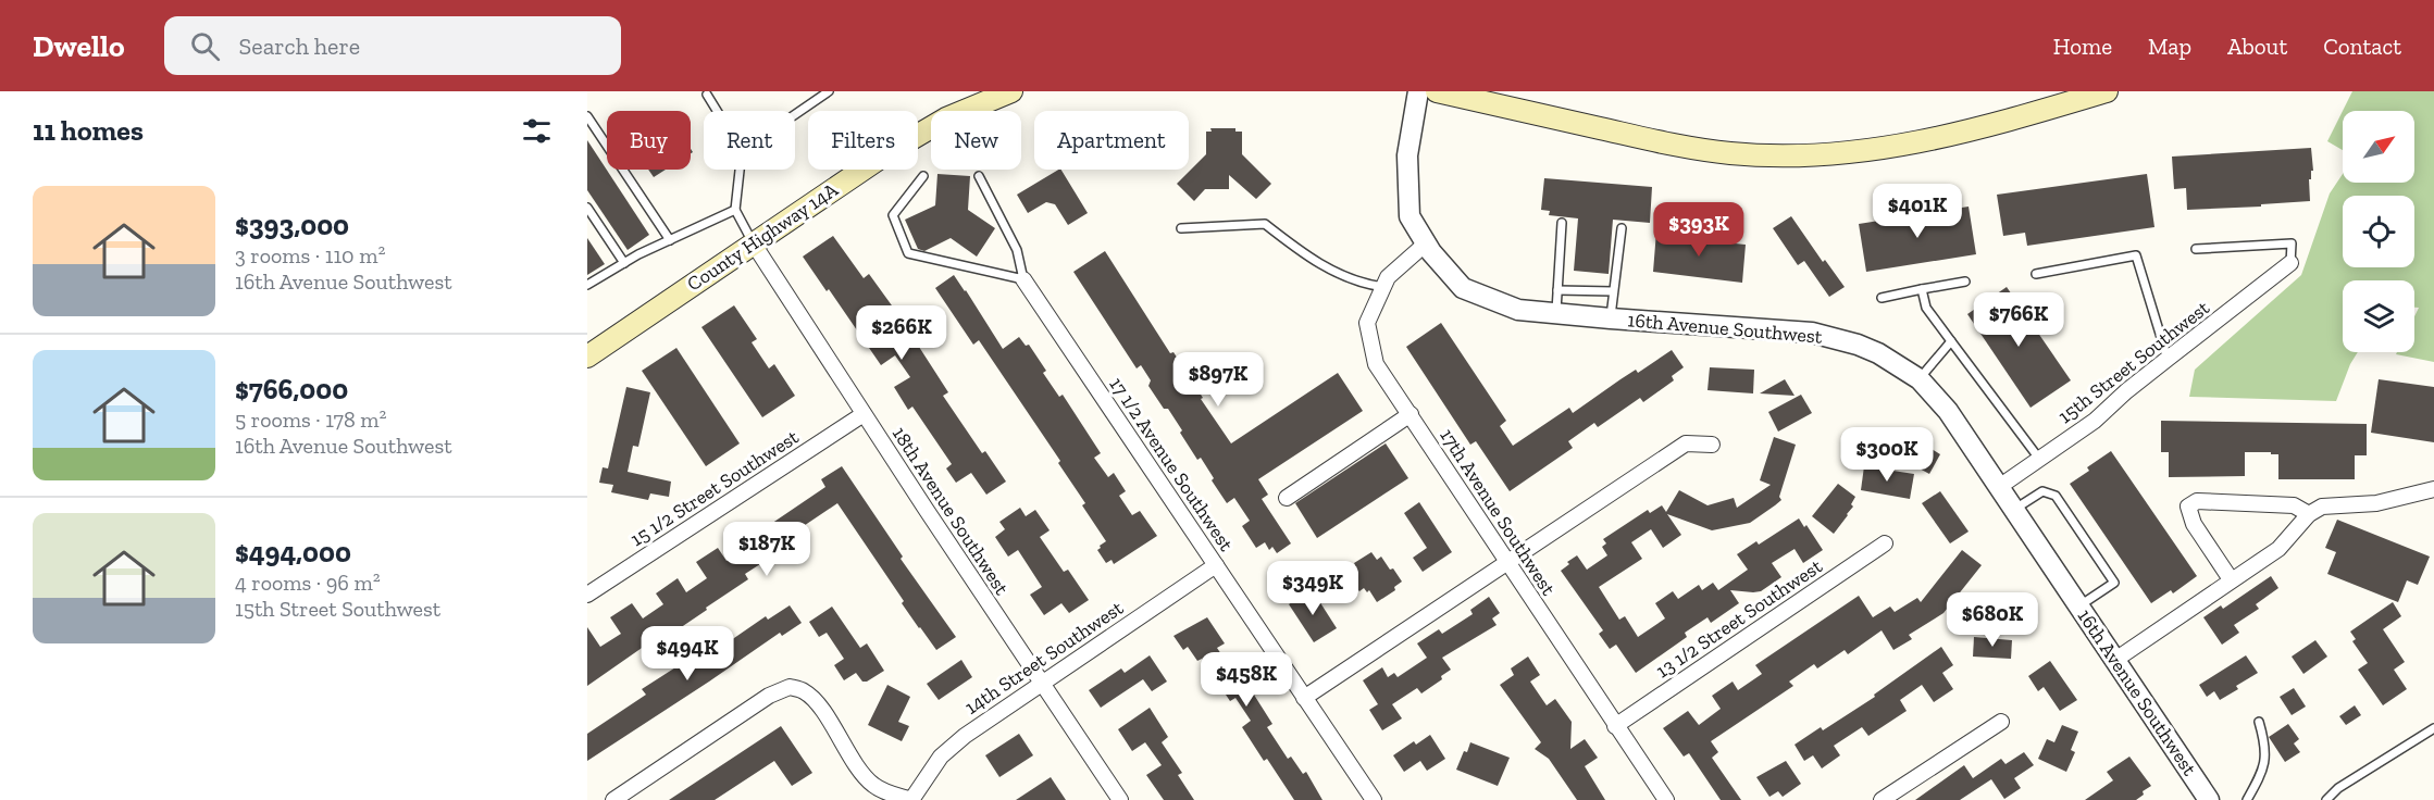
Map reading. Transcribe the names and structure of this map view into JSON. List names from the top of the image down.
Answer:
{
  "streets": {
    "main road": ["County Highway 14A"],
    "street": [
      "16th Avenue Southwest",
      "15th Street Southwest",
      "17 1/2 Avenue Southwest",
      "15 1/2 Street Southwest",
      "18th Avenue Southwest",
      "17th Avenue Southwest",
      "13 1/2 Street Southwest",
      "14th Street Southwest"
    ]
  },
  "crossings": [
    ["County Highway 14A", "18th Avenue Southwest"],
    ["16th Avenue Southwest", "15th Street Southwest"],
    ["16th Avenue Southwest", "17th Avenue Southwest"],
    ["17 1/2 Avenue Southwest", "14th Street Southwest"],
    ["15 1/2 Street Southwest", "18th Avenue Southwest"],
    ["18th Avenue Southwest", "14th Street Southwest"],
    ["17th Avenue Southwest", "13 1/2 Street Southwest"]
  ],
  "north": "top right",
  "page": {
    "header": "Dwello",
    "search": "Search here",
    "nav": [
      "Home",
      "Map",
      "About",
      "Contact"
    ],
    "heading": "11 homes",
    "chip": [
      "Buy",
      "Rent",
      "Filters",
      "New",
      "Apartment"
    ],
    "list": [
      {
        "name": "$393,000",
        "note": "3 rooms · 110 m² · 16th Avenue Southwest"
      },
      {
        "name": "$766,000",
        "note": "5 rooms · 178 m² · 16th Avenue Southwest"
      },
      {
        "name": "$494,000",
        "note": "4 rooms · 96 m² · 15th Street Southwest"
      }
    ],
    "price": [
      "$401K",
      "$393K",
      "$766K",
      "$266K",
      "$897K",
      "$300K",
      "$187K",
      "$349K",
      "$680K",
      "$494K",
      "$458K"
    ]
  }
}
